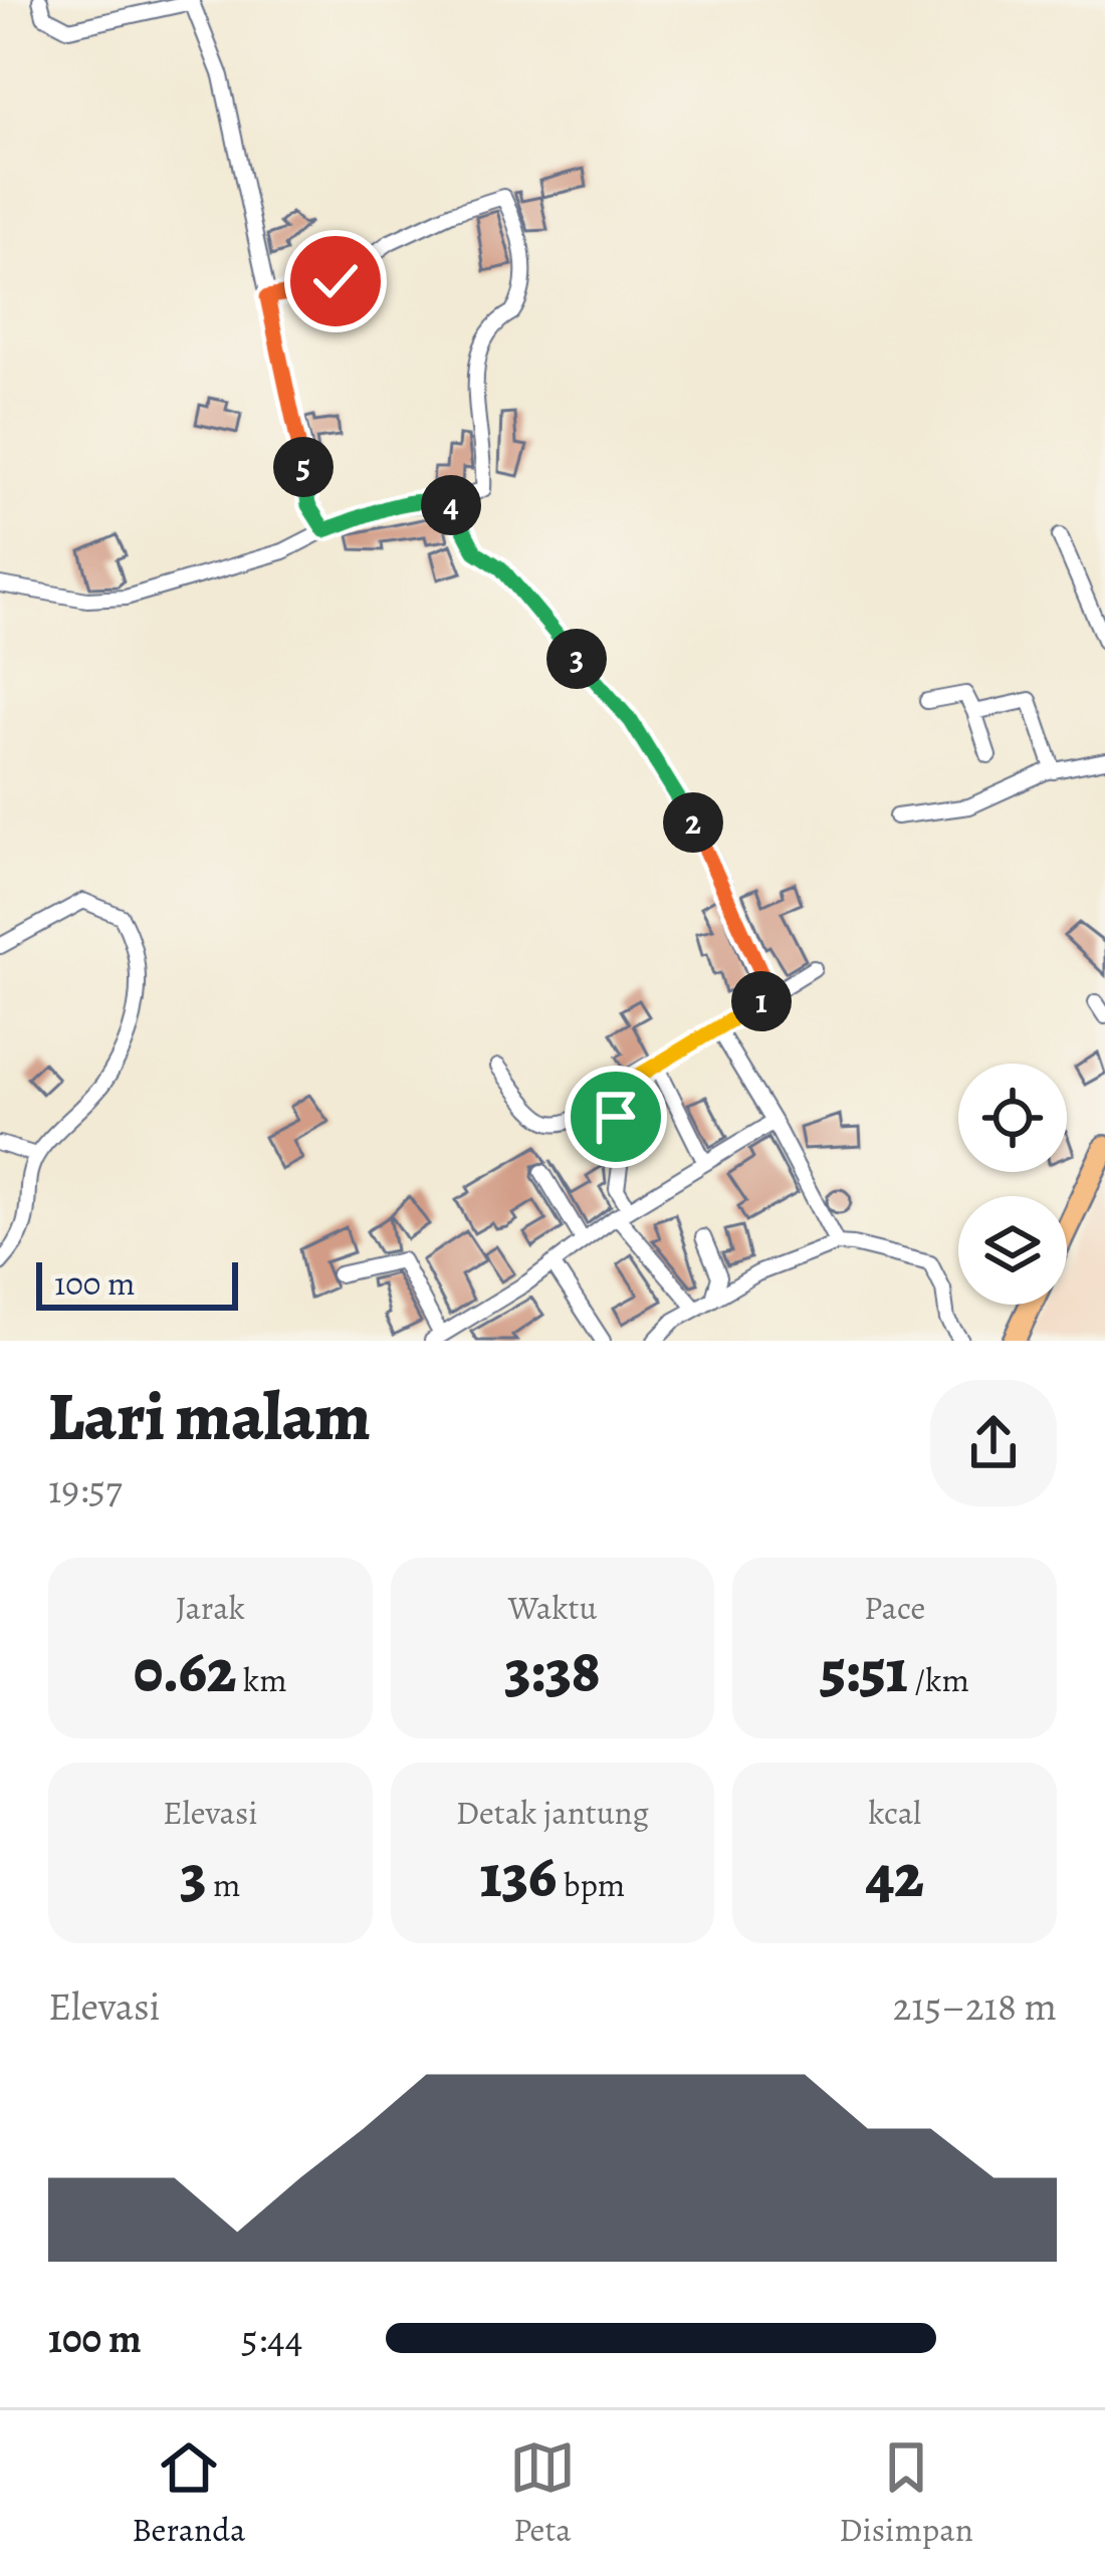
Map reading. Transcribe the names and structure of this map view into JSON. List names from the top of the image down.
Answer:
{
  "scale_bar": "100 m",
  "page": {
    "pins": [
      "5",
      "4",
      "3",
      "2",
      "1"
    ],
    "scale": "100 m",
    "heading": ["Lari malam", "19:57"],
    "stats": [
      ["Jarak", "0.62 km"],
      ["Waktu", "3:38"],
      ["Pace", "5:51 /km"],
      ["Elevasi", "3 m"],
      ["Detak jantung", "136 bpm"],
      ["kcal", "42"]
    ],
    "chart": ["Elevasi", "215–218 m"],
    "list": [
      {
        "name": "100 m",
        "note": "5:44"
      }
    ],
    "tabs": ["Beranda", "Peta", "Disimpan"]
  }
}
